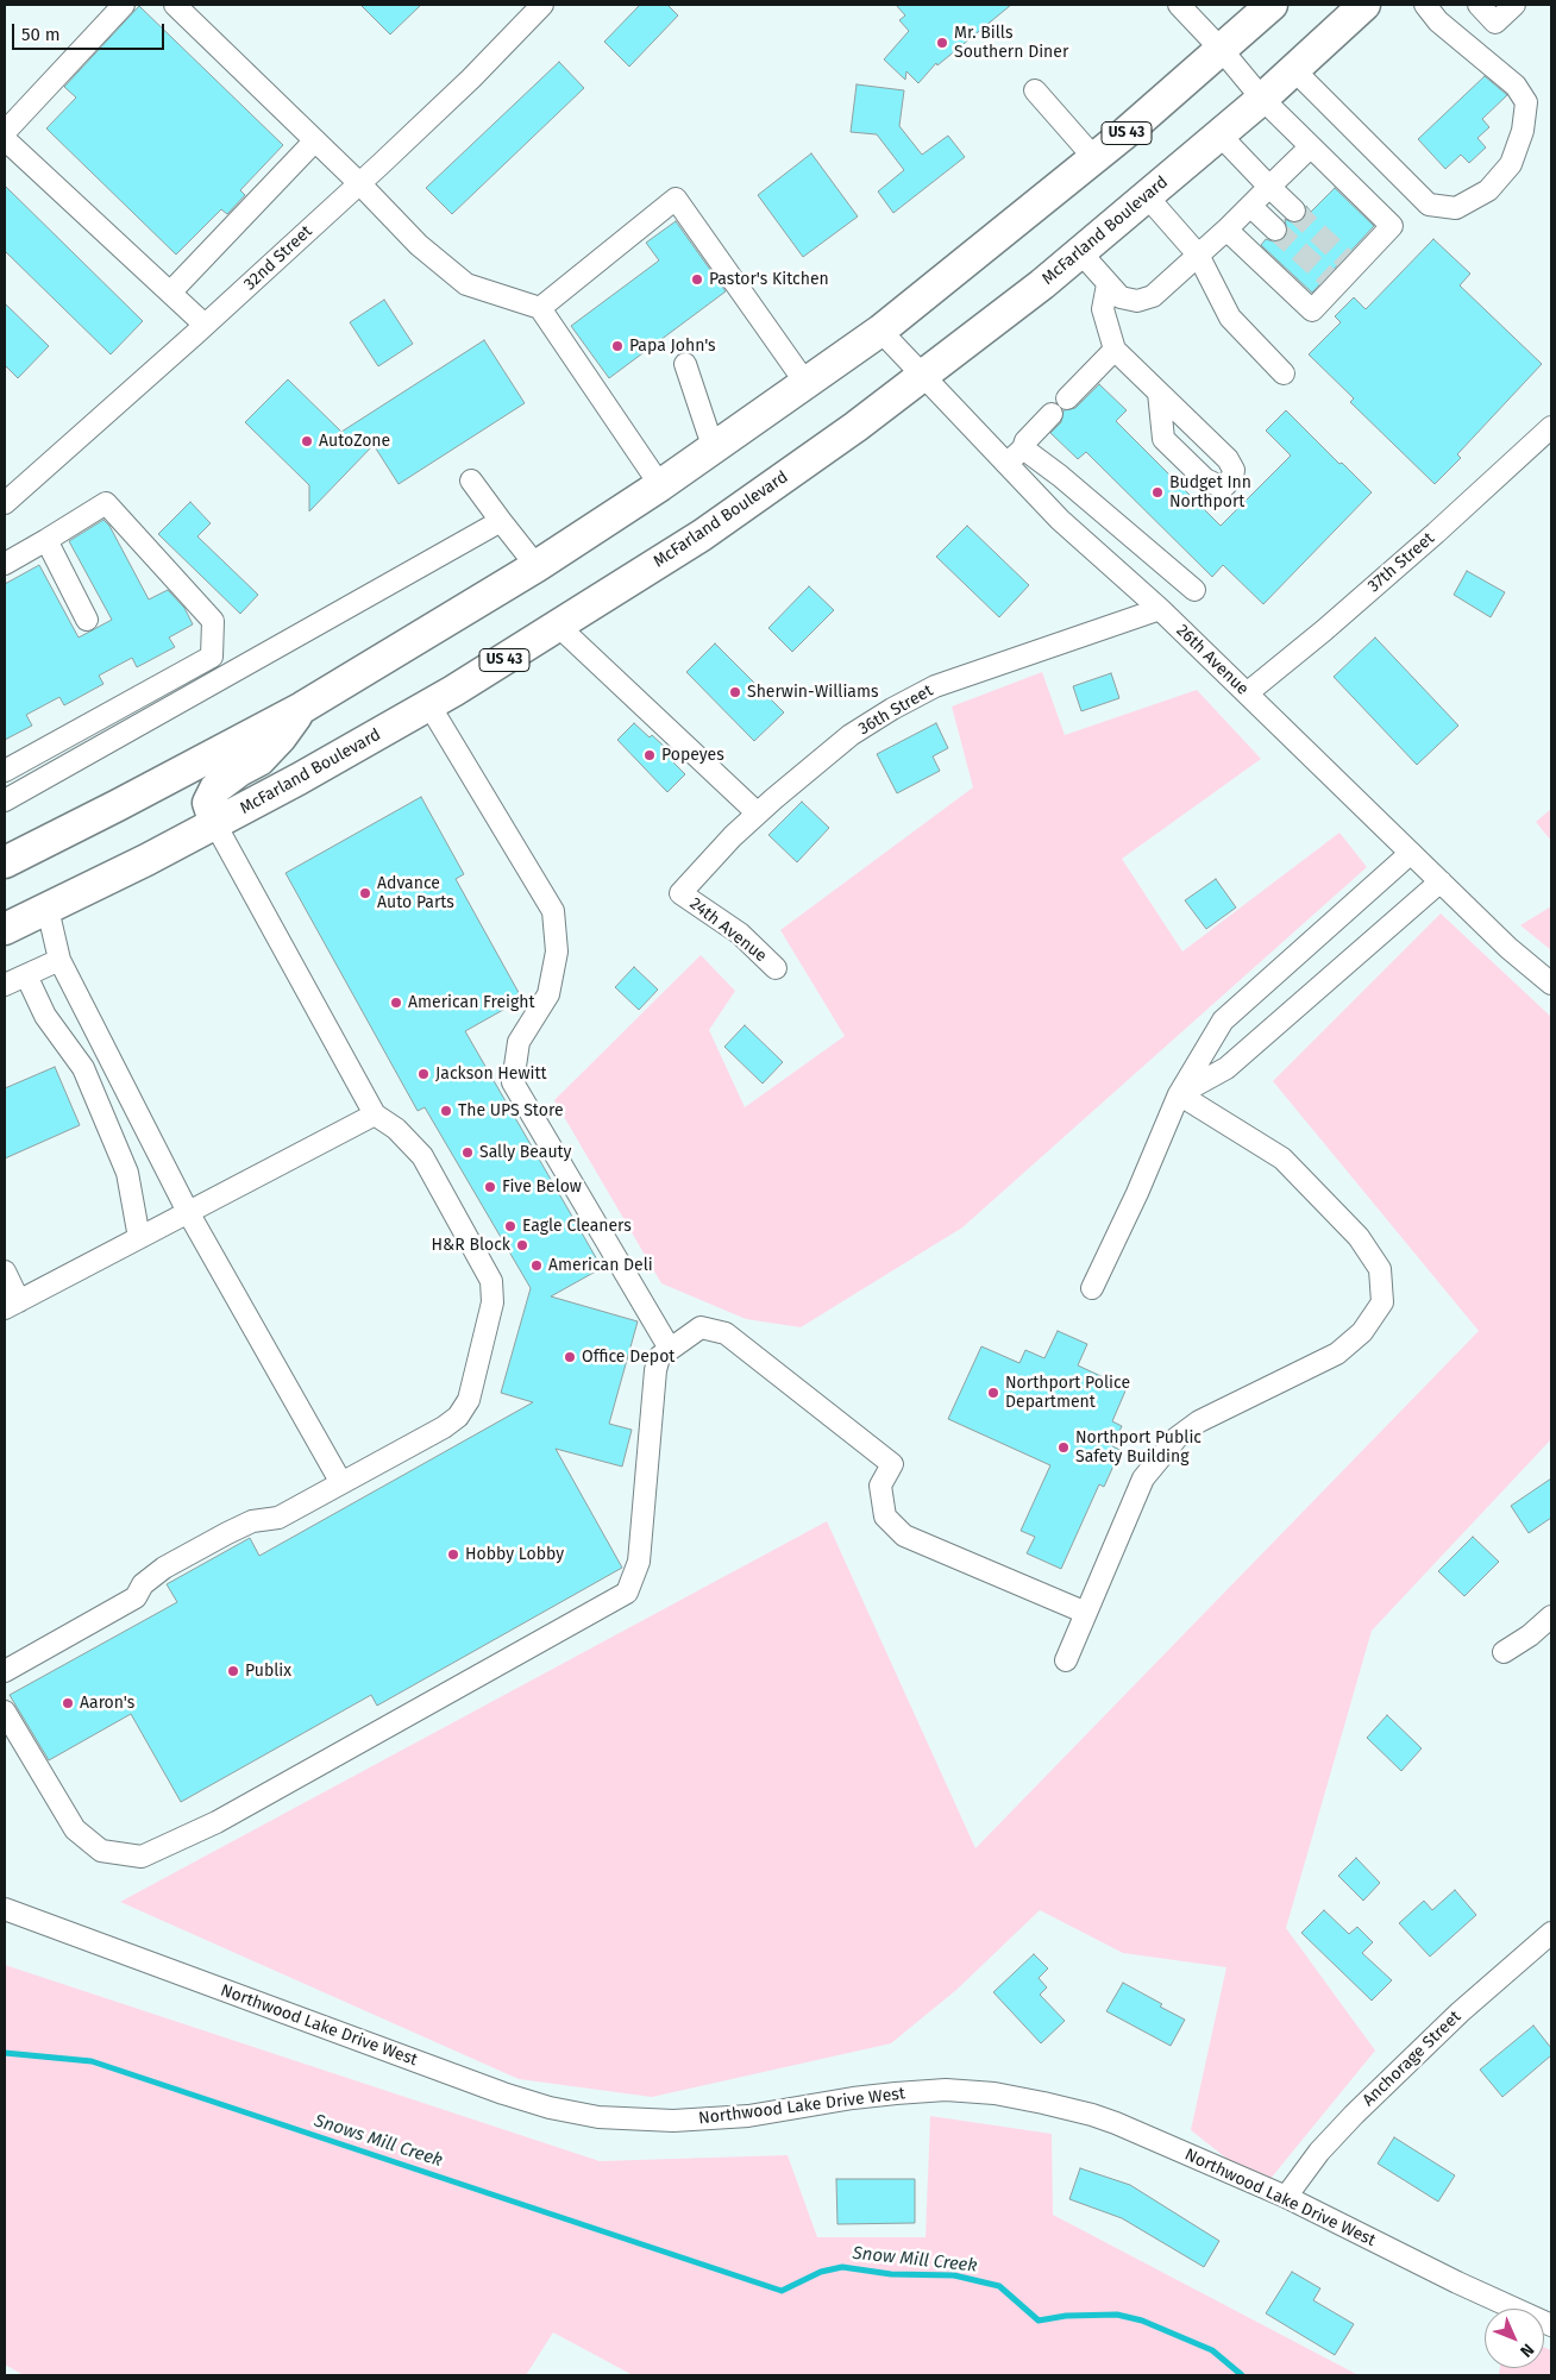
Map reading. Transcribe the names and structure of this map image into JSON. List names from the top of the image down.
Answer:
{
  "streets": {
    "highway": ["US 43", "McFarland Boulevard"],
    "street": [
      "32nd Street",
      "37th Street",
      "26th Avenue",
      "36th Street",
      "24th Avenue",
      "Northwood Lake Drive West",
      "Anchorage Street"
    ]
  },
  "crossings": [
    ["US 43", "26th Avenue"],
    ["McFarland Boulevard", "26th Avenue"],
    ["37th Street", "26th Avenue"],
    ["26th Avenue", "36th Street"],
    ["36th Street", "24th Avenue"],
    ["Northwood Lake Drive West", "Anchorage Street"]
  ],
  "water": ["Snows Mill Creek", "Snow Mill Creek"],
  "places": [
    "Mr. Bills Southern Diner",
    "Pastor's Kitchen",
    "Papa John's",
    "AutoZone",
    "Budget Inn Northport",
    "Sherwin-Williams",
    "Popeyes",
    "Advance Auto Parts",
    "American Freight",
    "Jackson Hewitt",
    "The UPS Store",
    "Sally Beauty",
    "Five Below",
    "Eagle Cleaners",
    "H&R Block",
    "American Deli",
    "Office Depot",
    "Northport Police Department",
    "Northport Public Safety Building",
    "Hobby Lobby",
    "Publix",
    "Aaron's"
  ],
  "scale_bar": "50 m",
  "north": "bottom right"
}
